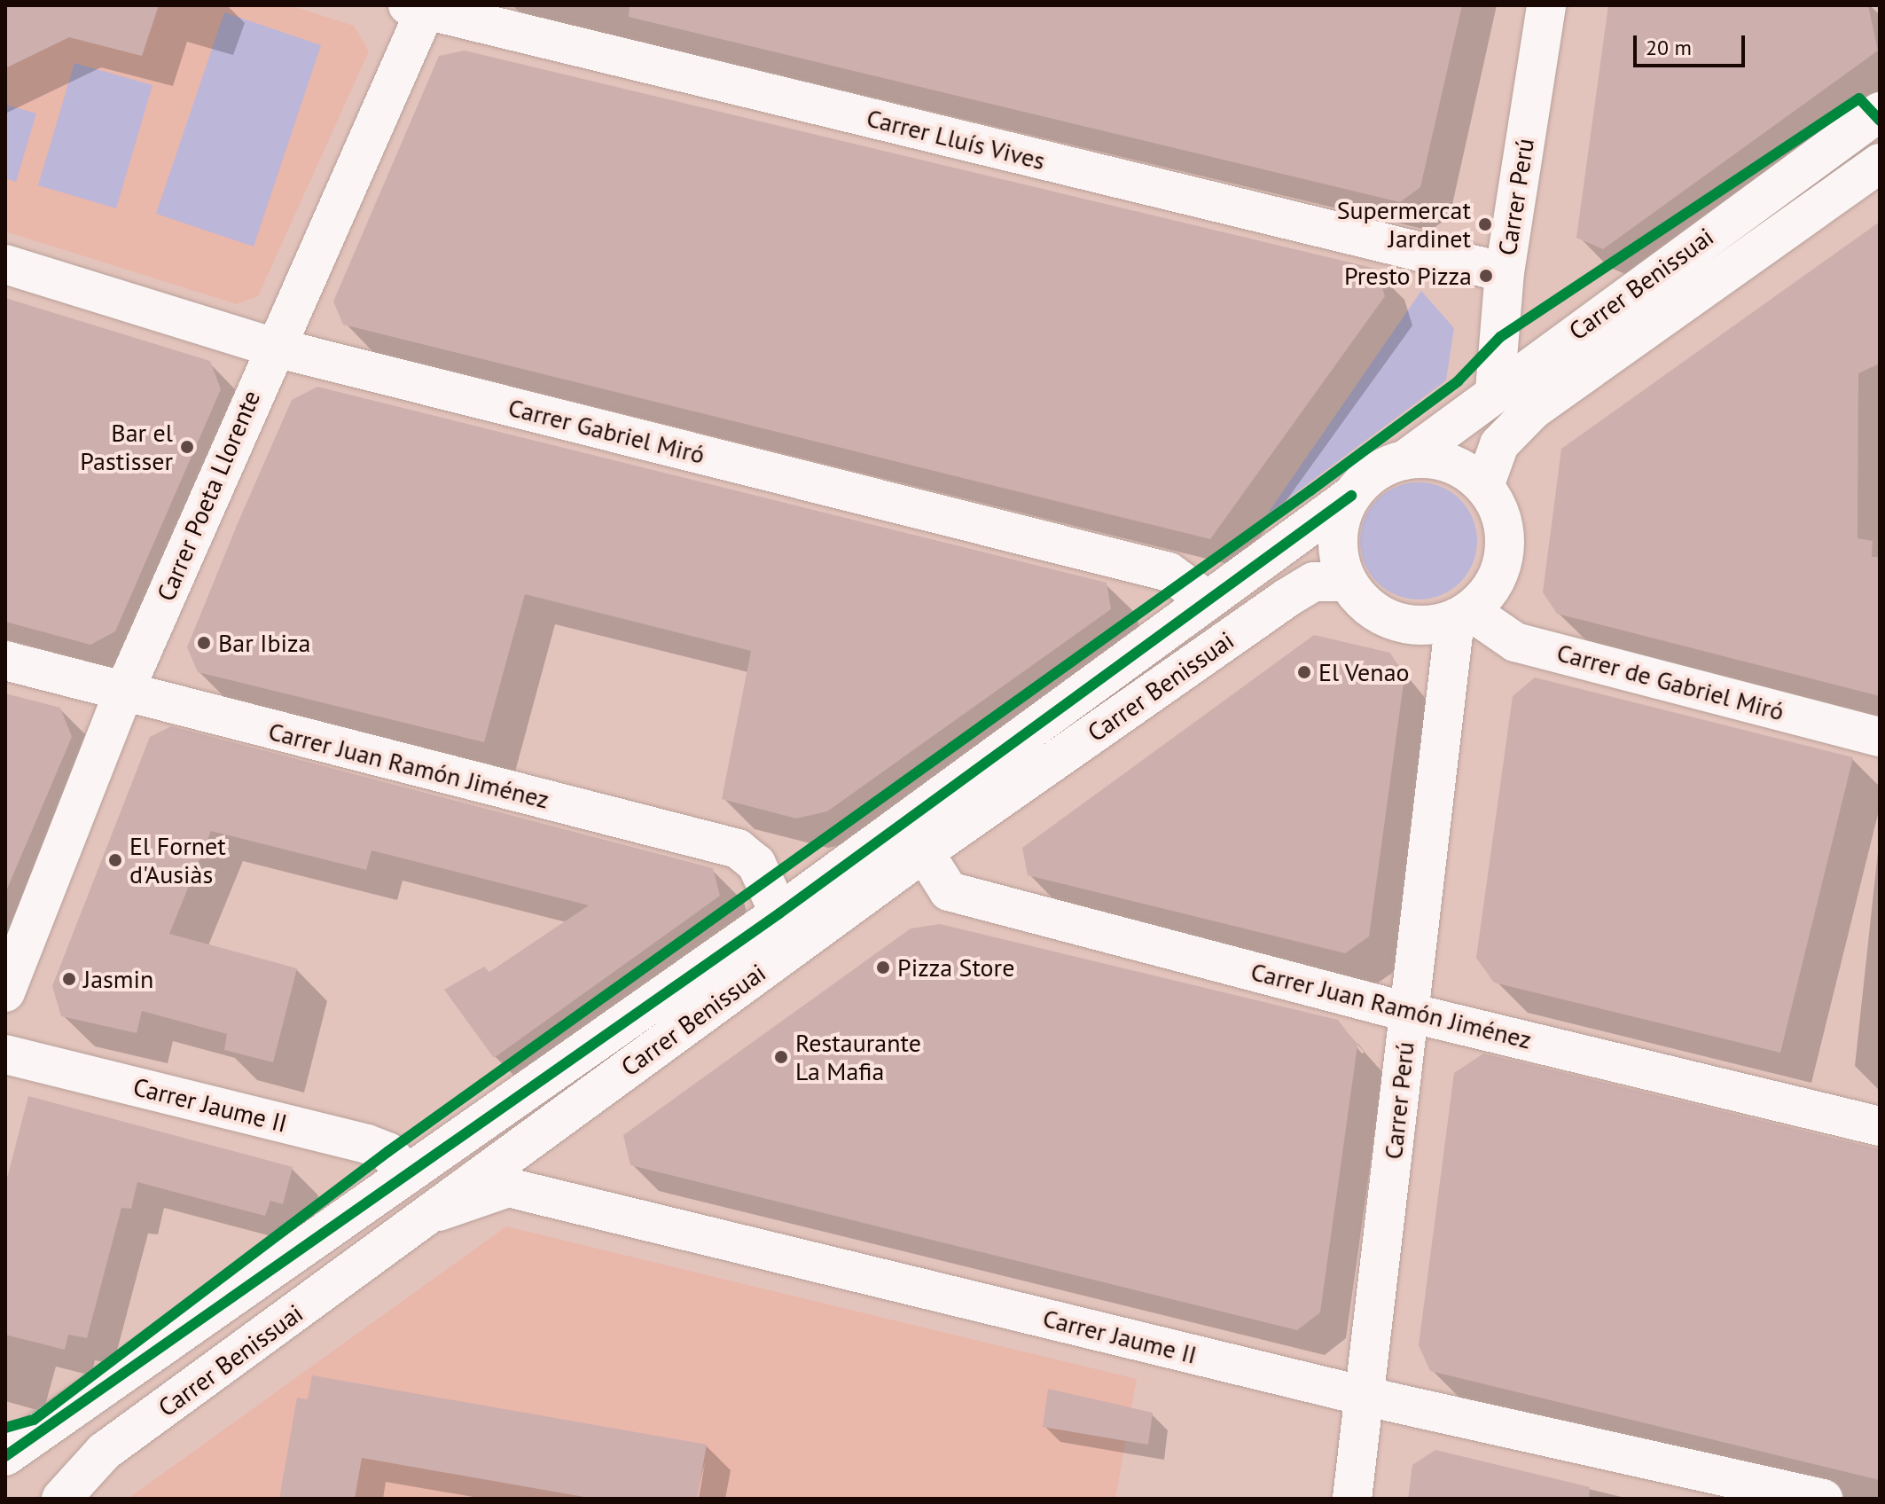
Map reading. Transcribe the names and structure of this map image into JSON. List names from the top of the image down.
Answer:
{
  "streets": {
    "street": [
      "Carrer Lluís Vives",
      "Carrer Perú",
      "Carrer Benissuai",
      "Carrer Gabriel Miró",
      "Carrer Poeta Llorente",
      "Carrer de Gabriel Miró",
      "Carrer Juan Ramón Jiménez",
      "Carrer Jaume II"
    ]
  },
  "crossings": [
    ["Carrer Lluís Vives", "Carrer Perú"],
    ["Carrer Lluís Vives", "Carrer Poeta Llorente"],
    ["Carrer Perú", "Carrer Benissuai"],
    ["Carrer Perú", "Carrer de Gabriel Miró"],
    ["Carrer Perú", "Carrer Juan Ramón Jiménez"],
    ["Carrer Perú", "Carrer Jaume II"],
    ["Carrer Benissuai", "Carrer Gabriel Miró"],
    ["Carrer Benissuai", "Carrer de Gabriel Miró"],
    ["Carrer Benissuai", "Carrer Juan Ramón Jiménez"],
    ["Carrer Benissuai", "Carrer Jaume II"],
    ["Carrer Gabriel Miró", "Carrer Poeta Llorente"],
    ["Carrer Poeta Llorente", "Carrer Juan Ramón Jiménez"]
  ],
  "places": [
    "Supermercat Jardinet",
    "Presto Pizza",
    "Bar el Pastisser",
    "Bar Ibiza",
    "El Venao",
    "El Fornet d'Ausiàs",
    "Pizza Store",
    "Jasmin",
    "Restaurante La Mafia"
  ],
  "scale_bar": "20 m"
}
